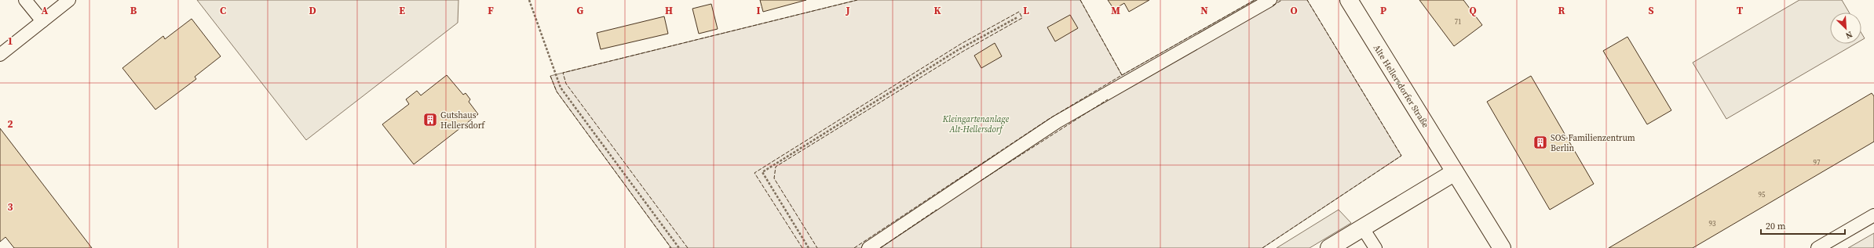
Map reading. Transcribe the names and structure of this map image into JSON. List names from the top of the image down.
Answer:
{
  "streets": {
    "street": ["Alte Hellersdorfer Straße"]
  },
  "parks": ["Kleingartenanlage Alt-Hellersdorf"],
  "places": {
    "building": ["Gutshaus Hellersdorf", "SOS-Familienzentrum Berlin"]
  },
  "house_numbers": [
    "71",
    "97",
    "95",
    "93"
  ],
  "scale_bar": "20 m",
  "north": "bottom right",
  "grid": {
    "columns": [
      "A",
      "B",
      "C",
      "D",
      "E",
      "F",
      "G",
      "H",
      "I",
      "J",
      "K",
      "L",
      "M",
      "N",
      "O",
      "P",
      "Q",
      "R",
      "S",
      "T"
    ],
    "rows": ["1", "2", "3"]
  }
}
